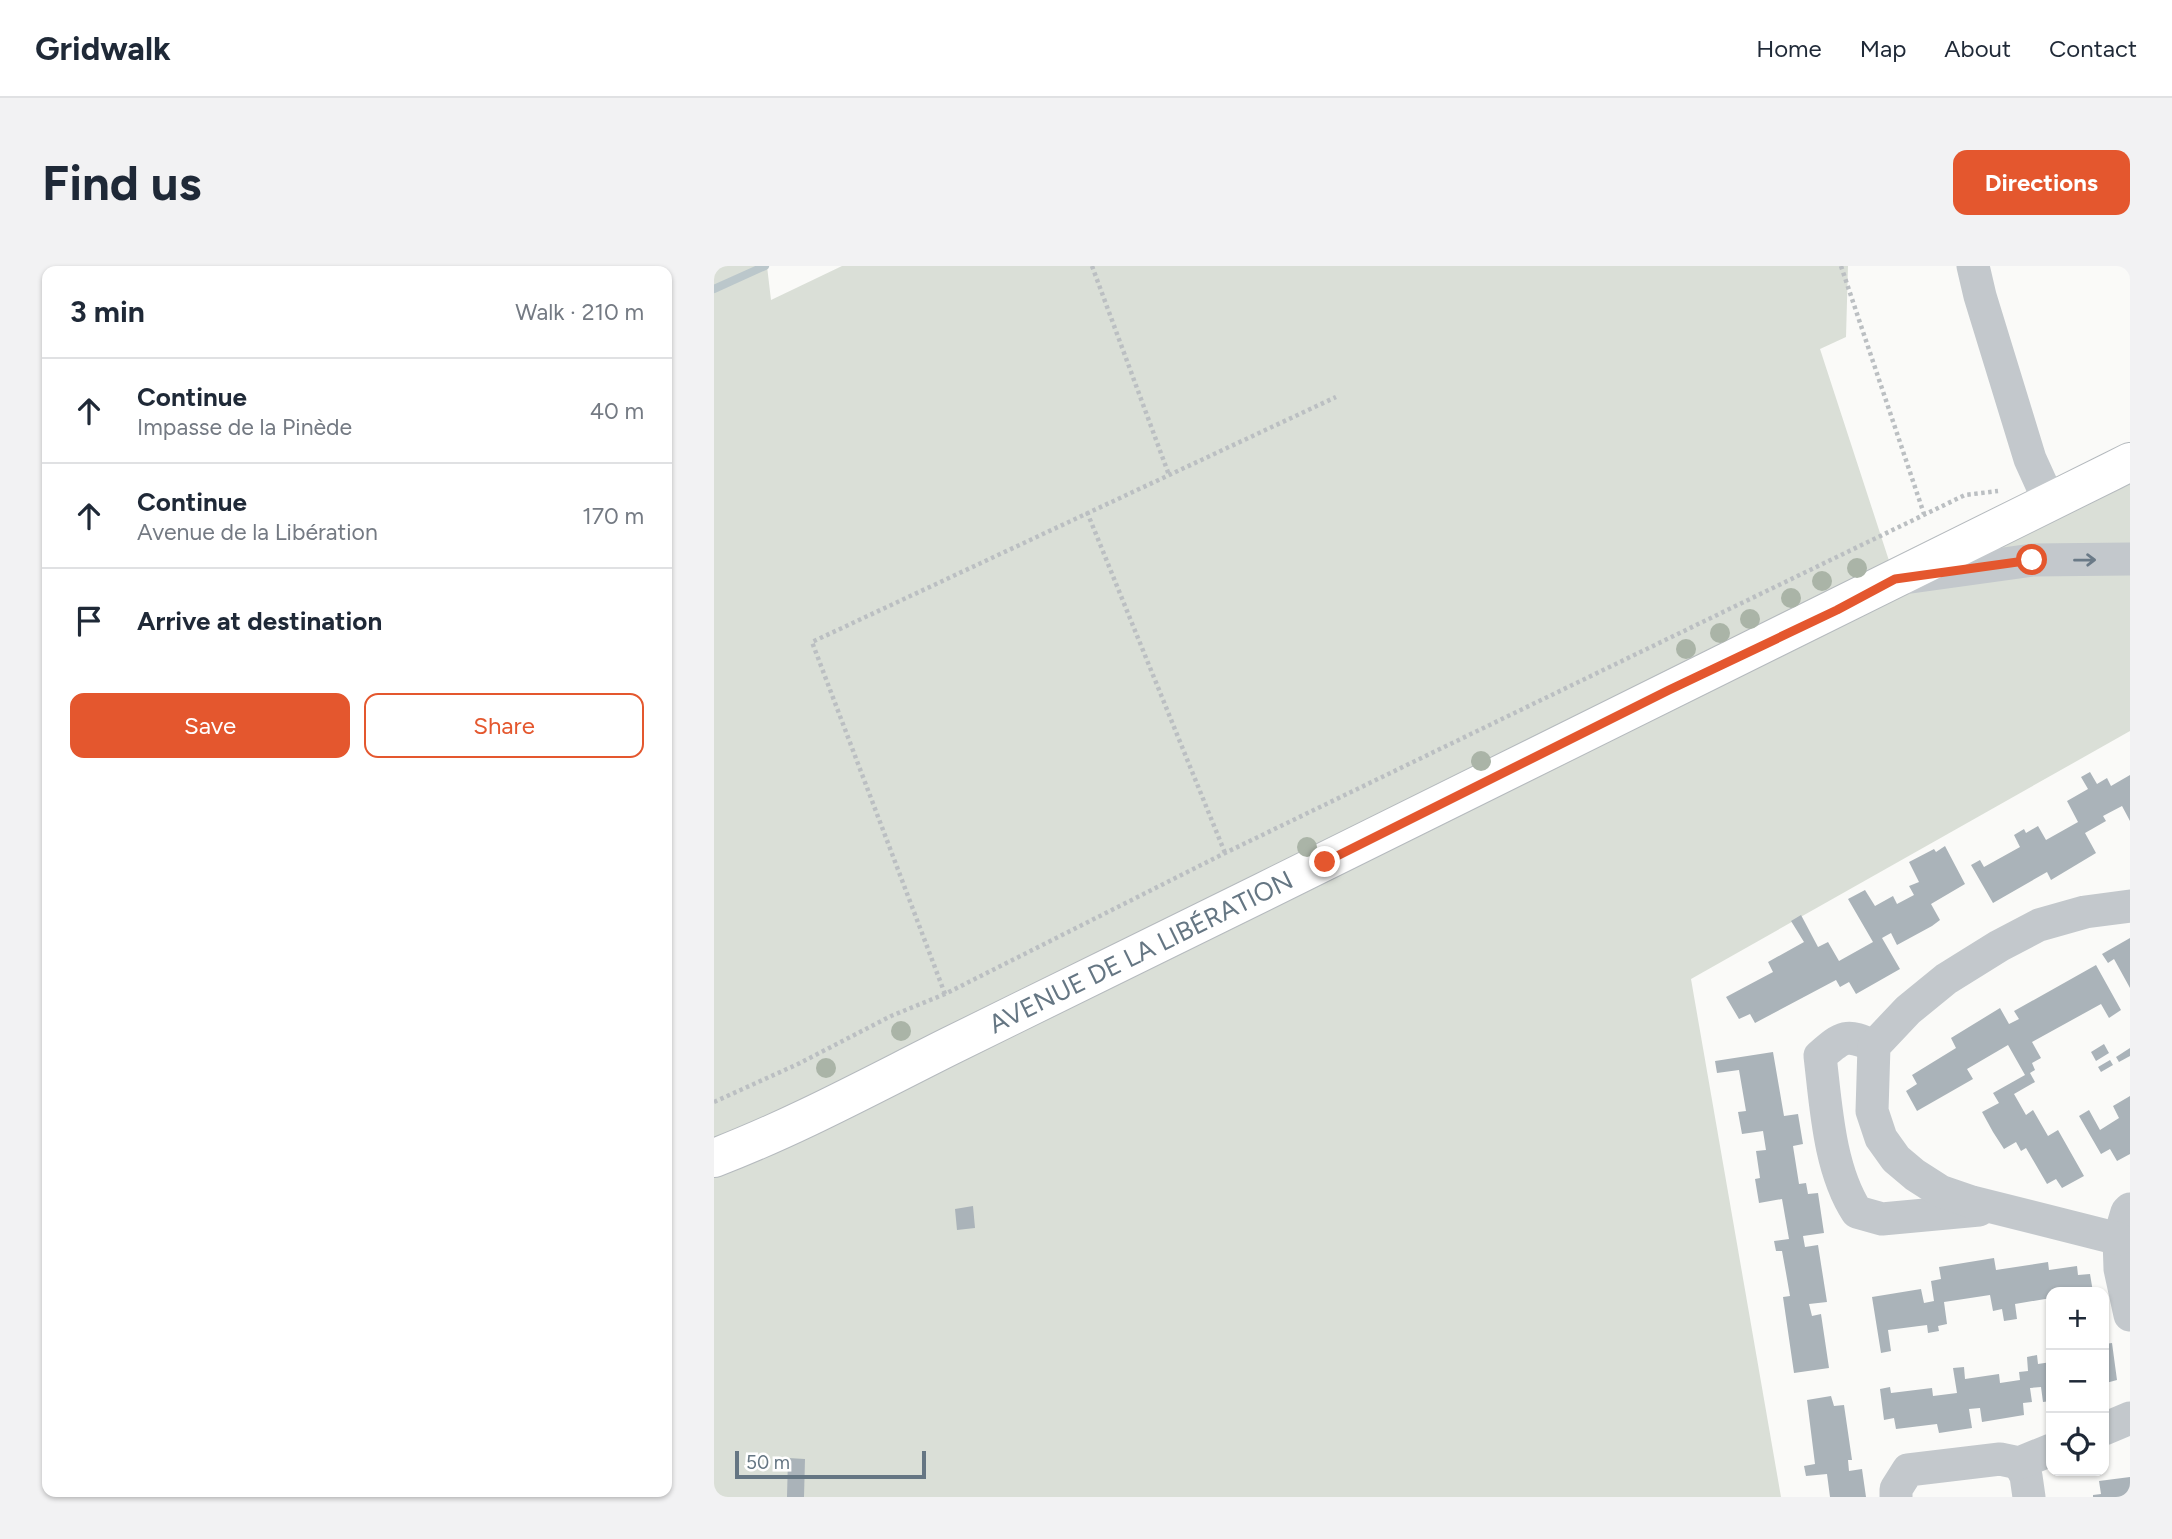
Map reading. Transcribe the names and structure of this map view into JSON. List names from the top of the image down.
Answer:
{
  "streets": {
    "main road": ["AVENUE DE LA LIBÉRATION"]
  },
  "scale_bar": "50 m",
  "page": {
    "header": "Gridwalk",
    "nav": [
      "Home",
      "Map",
      "About",
      "Contact"
    ],
    "buttons": [
      "Directions",
      ["Save", "Share"]
    ],
    "title": "Find us",
    "heading": ["3 min", "Walk · 210 m"],
    "list": [
      ["Continue", "Impasse de la Pinède", "40 m"],
      ["Continue", "Avenue de la Libération", "170 m"],
      "Arrive at destination"
    ],
    "map_buttons": ["+", "−"],
    "scale": "50 m"
  }
}
